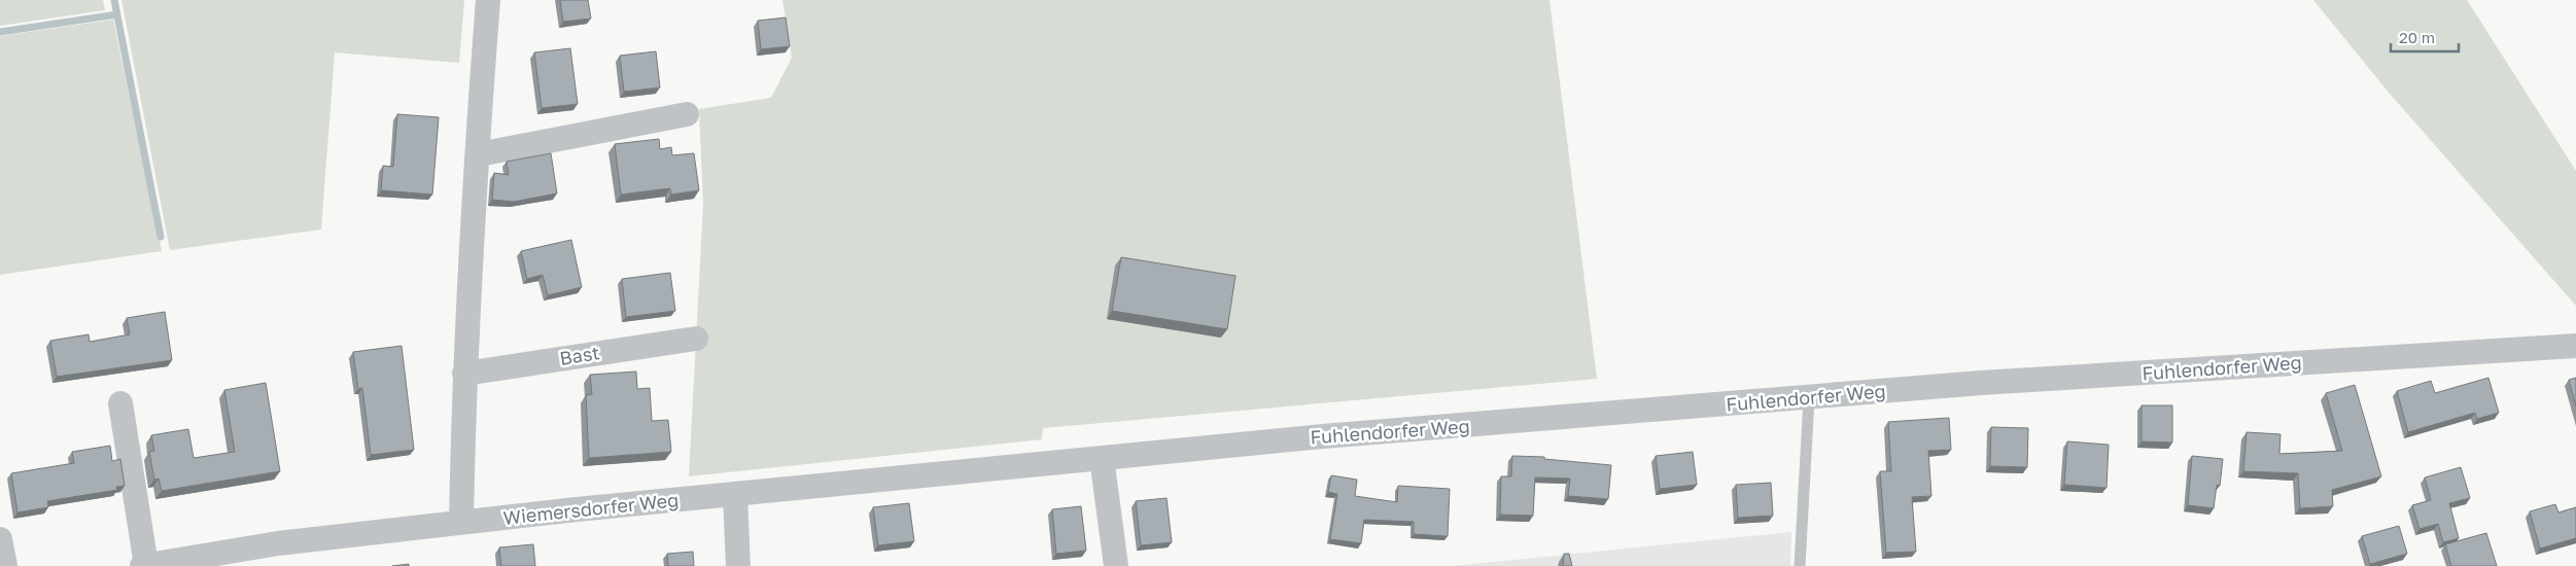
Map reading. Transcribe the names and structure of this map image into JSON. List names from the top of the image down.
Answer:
{
  "streets": {
    "street": ["Bast", "Fuhlendorfer Weg", "Wiemersdorfer Weg"]
  },
  "crossings": [
    ["Fuhlendorfer Weg", "Wiemersdorfer Weg"]
  ],
  "scale_bar": "20 m"
}
